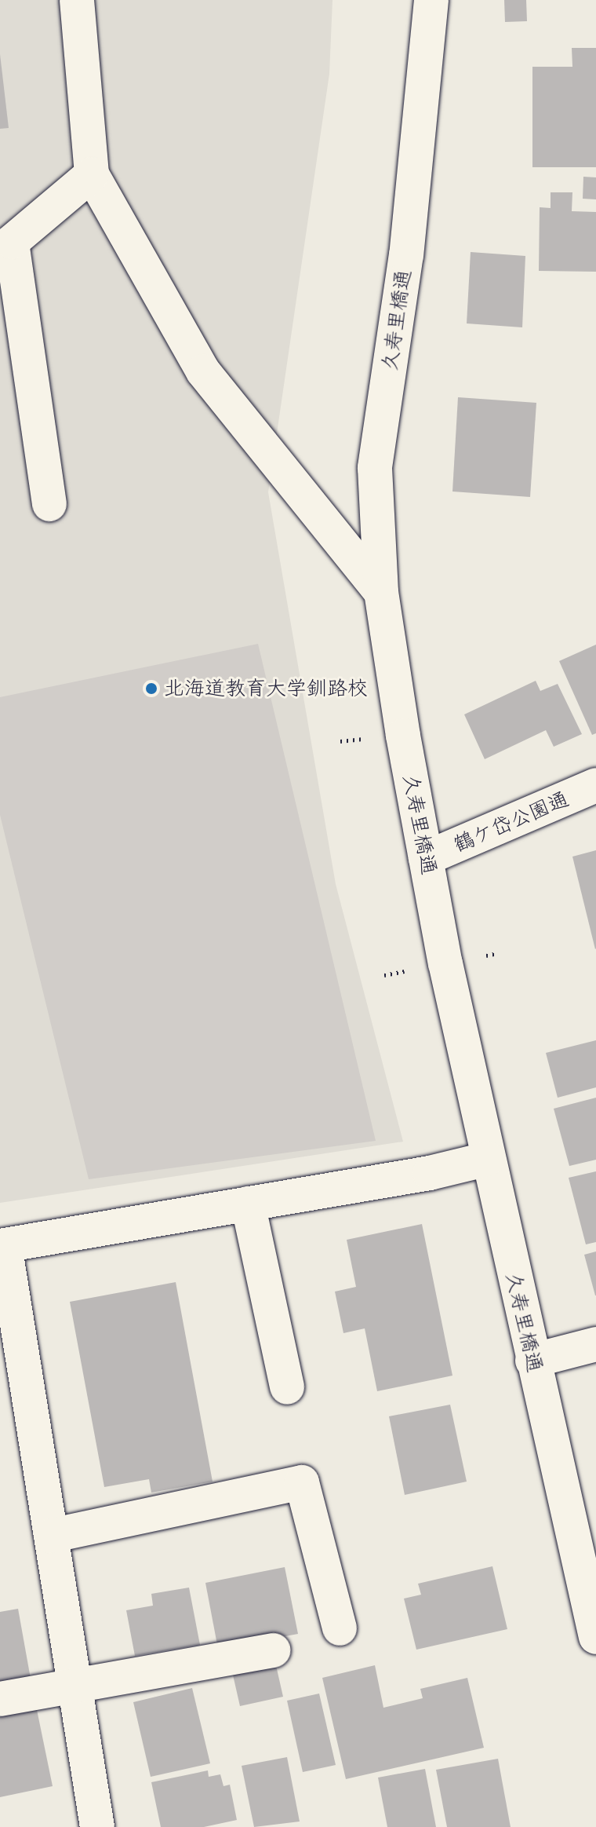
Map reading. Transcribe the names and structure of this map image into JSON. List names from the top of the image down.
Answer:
{
  "streets": {
    "street": ["久寿里橋通", "鶴ケ岱公園通"]
  },
  "crossings": [
    ["久寿里橋通", "鶴ケ岱公園通"]
  ],
  "places": ["北海道教育大学釧路校"]
}
